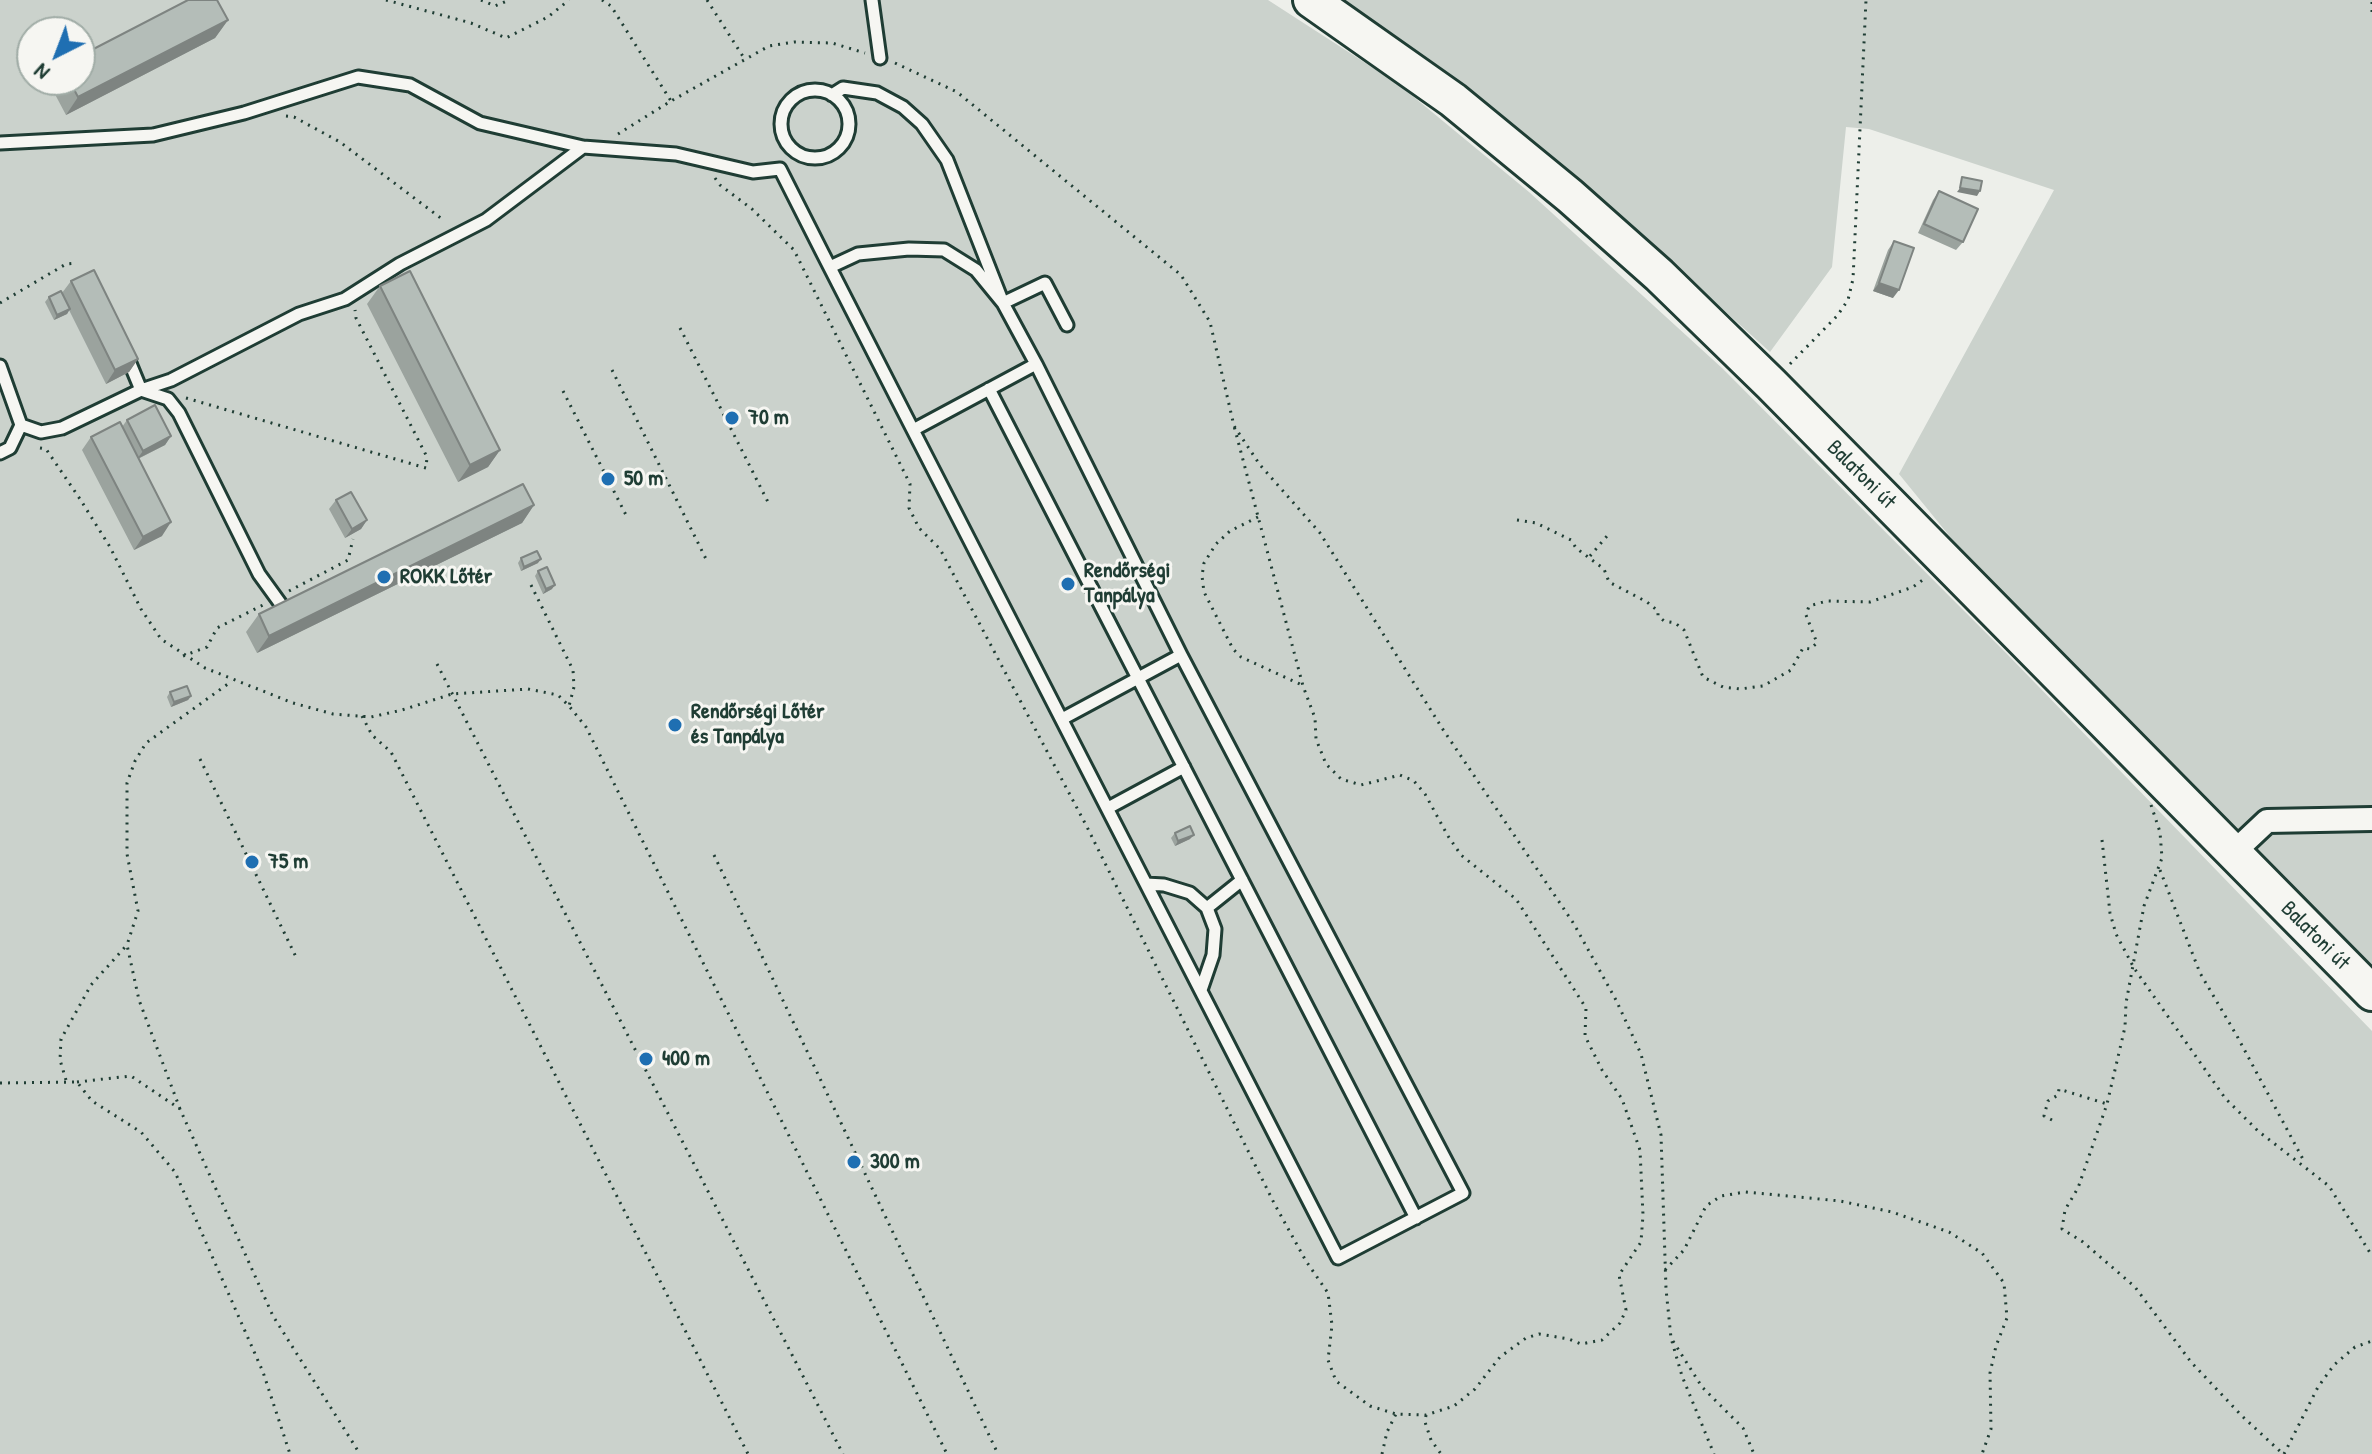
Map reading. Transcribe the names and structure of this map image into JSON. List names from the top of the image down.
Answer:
{
  "streets": {
    "main road": ["Balatoni út"]
  },
  "places": [
    "70 m",
    "50 m",
    "ROKK Lőtér",
    "Rendőrségi Tanpálya",
    "Rendőrségi Lőtér és Tanpálya",
    "75 m",
    "400 m",
    "300 m"
  ],
  "north": "bottom left"
}
